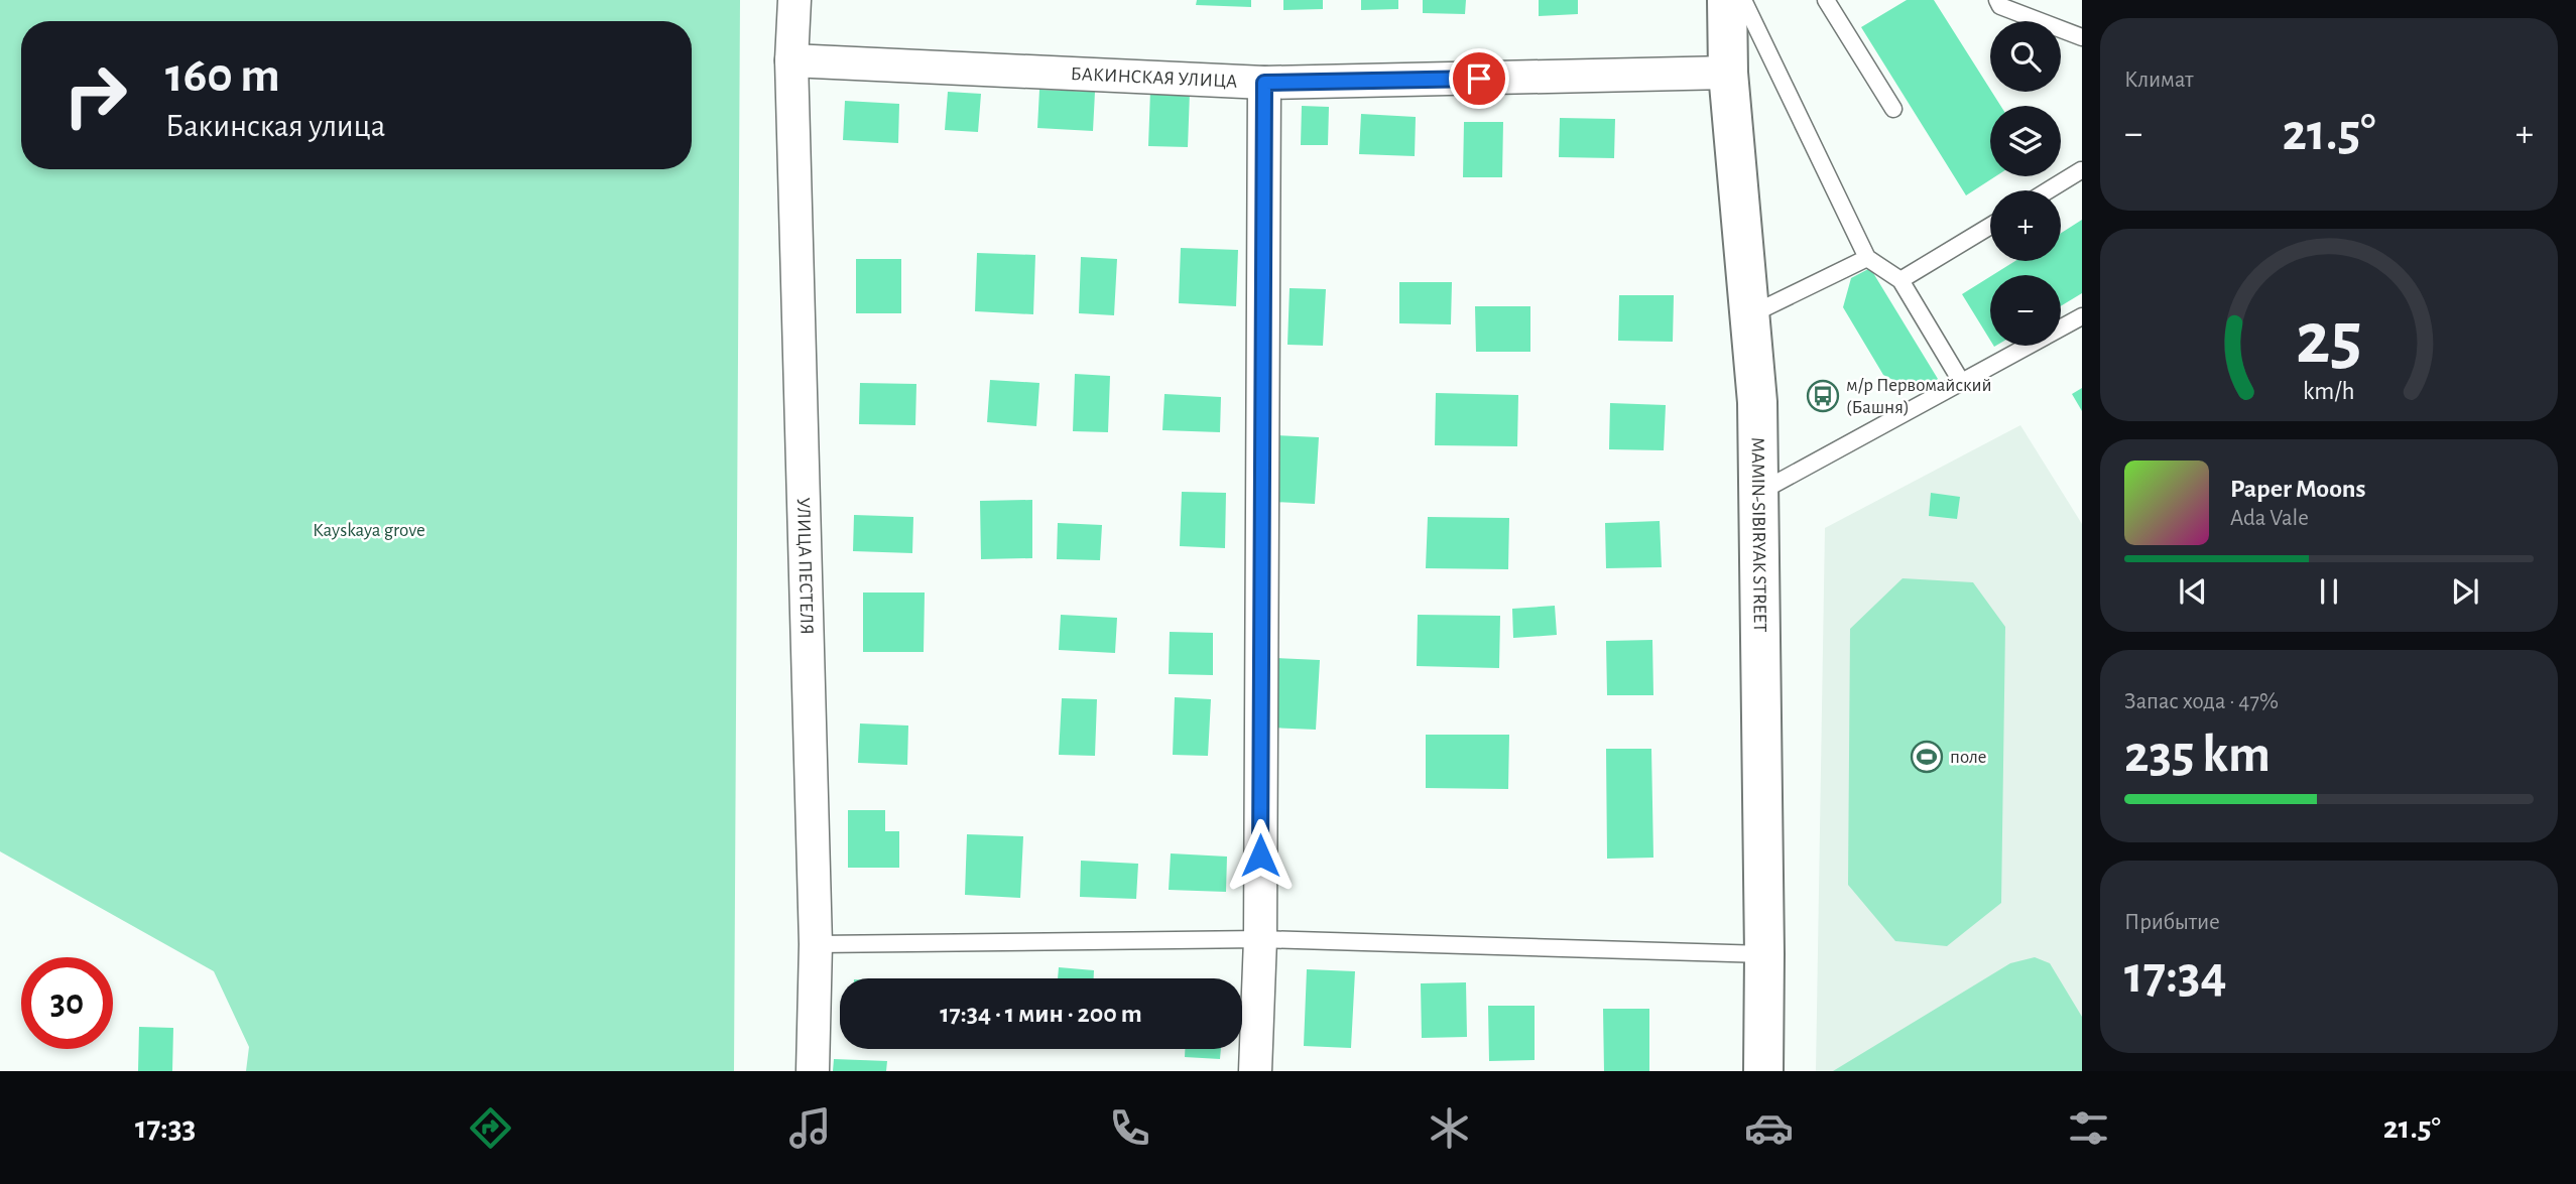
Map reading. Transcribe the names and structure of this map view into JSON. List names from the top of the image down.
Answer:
{
  "streets": {
    "street": ["БАКИНСКАЯ УЛИЦА", "MAMIN-SIBIRYAK STREET", "УЛИЦА ПЕСТЕЛЯ"]
  },
  "crossings": [
    ["БАКИНСКАЯ УЛИЦА", "MAMIN-SIBIRYAK STREET"],
    ["БАКИНСКАЯ УЛИЦА", "УЛИЦА ПЕСТЕЛЯ"]
  ],
  "parks": ["Kayskaya grove"],
  "places": {
    "bus stop": ["м/р Первомайский (Башня)"],
    "sports": ["поле"]
  },
  "page": {
    "tile": [
      "Климат",
      ["Запас хода · 47%", "235 km"],
      ["Прибытие", "17:34"]
    ],
    "map_buttons": ["+", "−"],
    "turn": ["160 m", "Бакинская улица"],
    "heat": ["−", "21.5°", "+"],
    "song": ["Paper Moons", "Ada Vale"],
    "limit": "30",
    "trip": "17:34 · 1 мин · 200 m",
    "tabs": ["17:33", "21.5°"],
    "gauge": ["25", "km/h"]
  }
}
